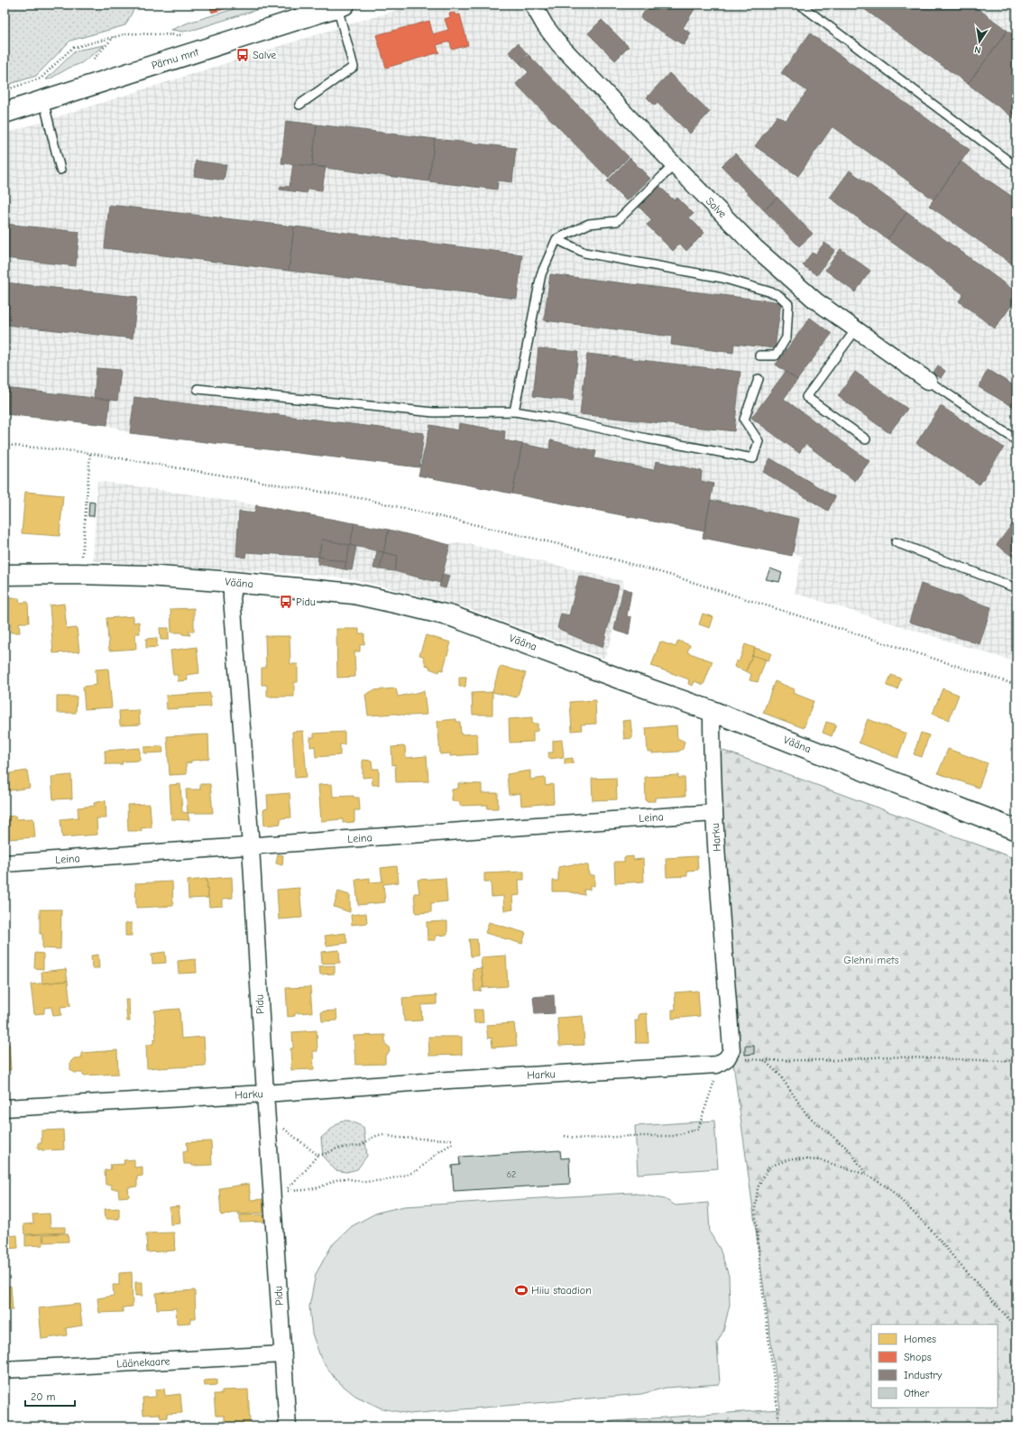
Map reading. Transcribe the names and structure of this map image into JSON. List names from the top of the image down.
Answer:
{
  "streets": {
    "street": [
      "Pärnu mnt",
      "Salve",
      "Vääna",
      "Leina",
      "Harku",
      "Pidu",
      "Läänekaare"
    ]
  },
  "crossings": [
    ["Vääna", "Harku"],
    ["Vääna", "Pidu"],
    ["Leina", "Harku"],
    ["Leina", "Pidu"],
    ["Harku", "Pidu"],
    ["Pidu", "Läänekaare"]
  ],
  "parks": ["Glehni mets"],
  "places": {
    "bus stop": ["Salve", "Pidu"],
    "sports": ["Hiiu staadion"]
  },
  "house_numbers": ["62"],
  "legend": [
    "Homes",
    "Shops",
    "Industry",
    "Other"
  ],
  "scale_bar": "20 m",
  "north": "bottom"
}
